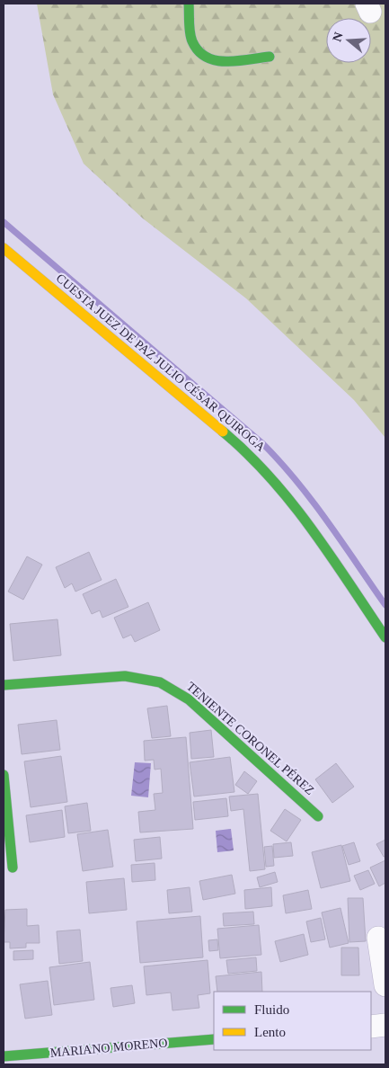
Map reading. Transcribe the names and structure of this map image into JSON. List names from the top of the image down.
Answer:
{
  "streets": {
    "street": ["CUESTA JUEZ DE PAZ JULIO CÉSAR QUIROGA", "TENIENTE CORONEL PÉREZ", "MARIANO MORENO"]
  },
  "legend": ["Fluido", "Lento"],
  "north": "left"
}
